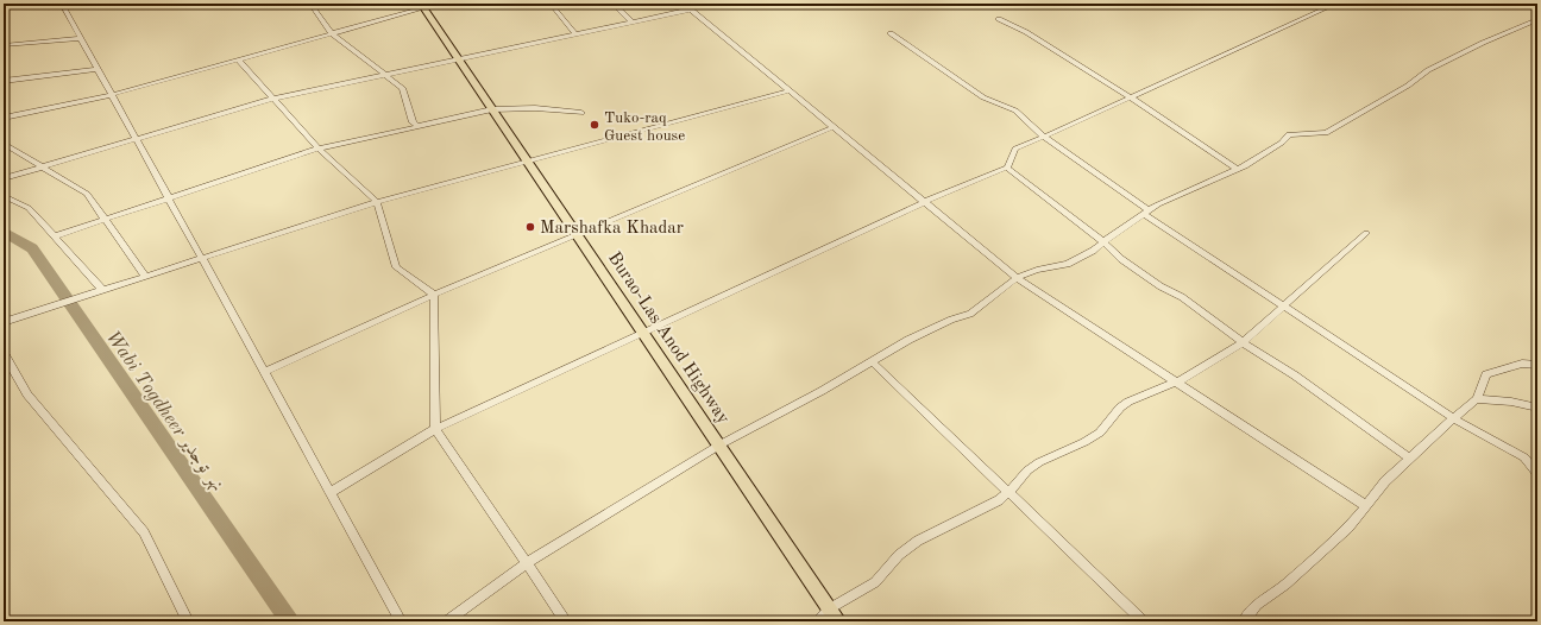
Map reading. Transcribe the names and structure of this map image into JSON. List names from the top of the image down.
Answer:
{
  "streets": {
    "highway": ["Burao-Las Anod Highway"]
  },
  "water": ["Wabi Togdheer نهر توجدير"],
  "places": ["Tuko-raq Guest house", "Marshafka Khadar"]
}
